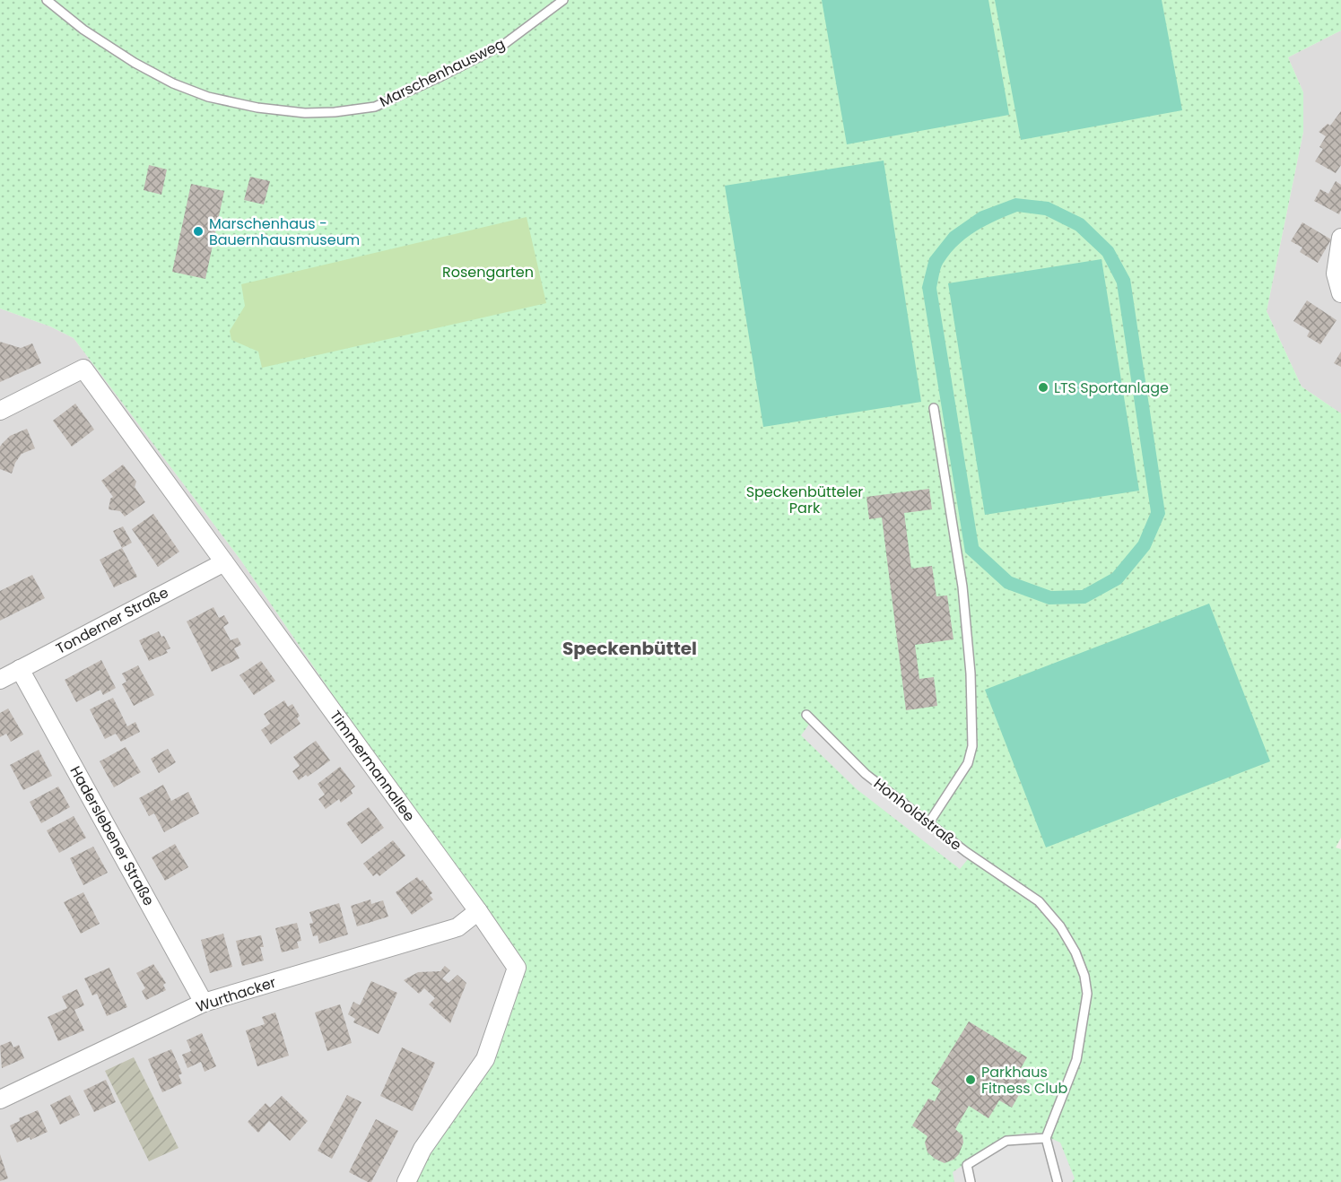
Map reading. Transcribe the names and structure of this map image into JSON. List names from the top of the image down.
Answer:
{
  "streets": {
    "street": [
      "Tonderner Straße",
      "Timmermannallee",
      "Haderslebener Straße",
      "Wurthacker"
    ],
    "lane": ["Marschenhausweg", "Honholdstraße"]
  },
  "crossings": [
    ["Tonderner Straße", "Timmermannallee"],
    ["Tonderner Straße", "Haderslebener Straße"],
    ["Timmermannallee", "Wurthacker"],
    ["Haderslebener Straße", "Wurthacker"]
  ],
  "districts": ["Speckenbüttel"],
  "parks": ["Rosengarten", "Speckenbütteler Park"],
  "places": ["Marschenhaus - Bauernhausmuseum", "LTS Sportanlage", "Parkhaus Fitness Club"]
}
